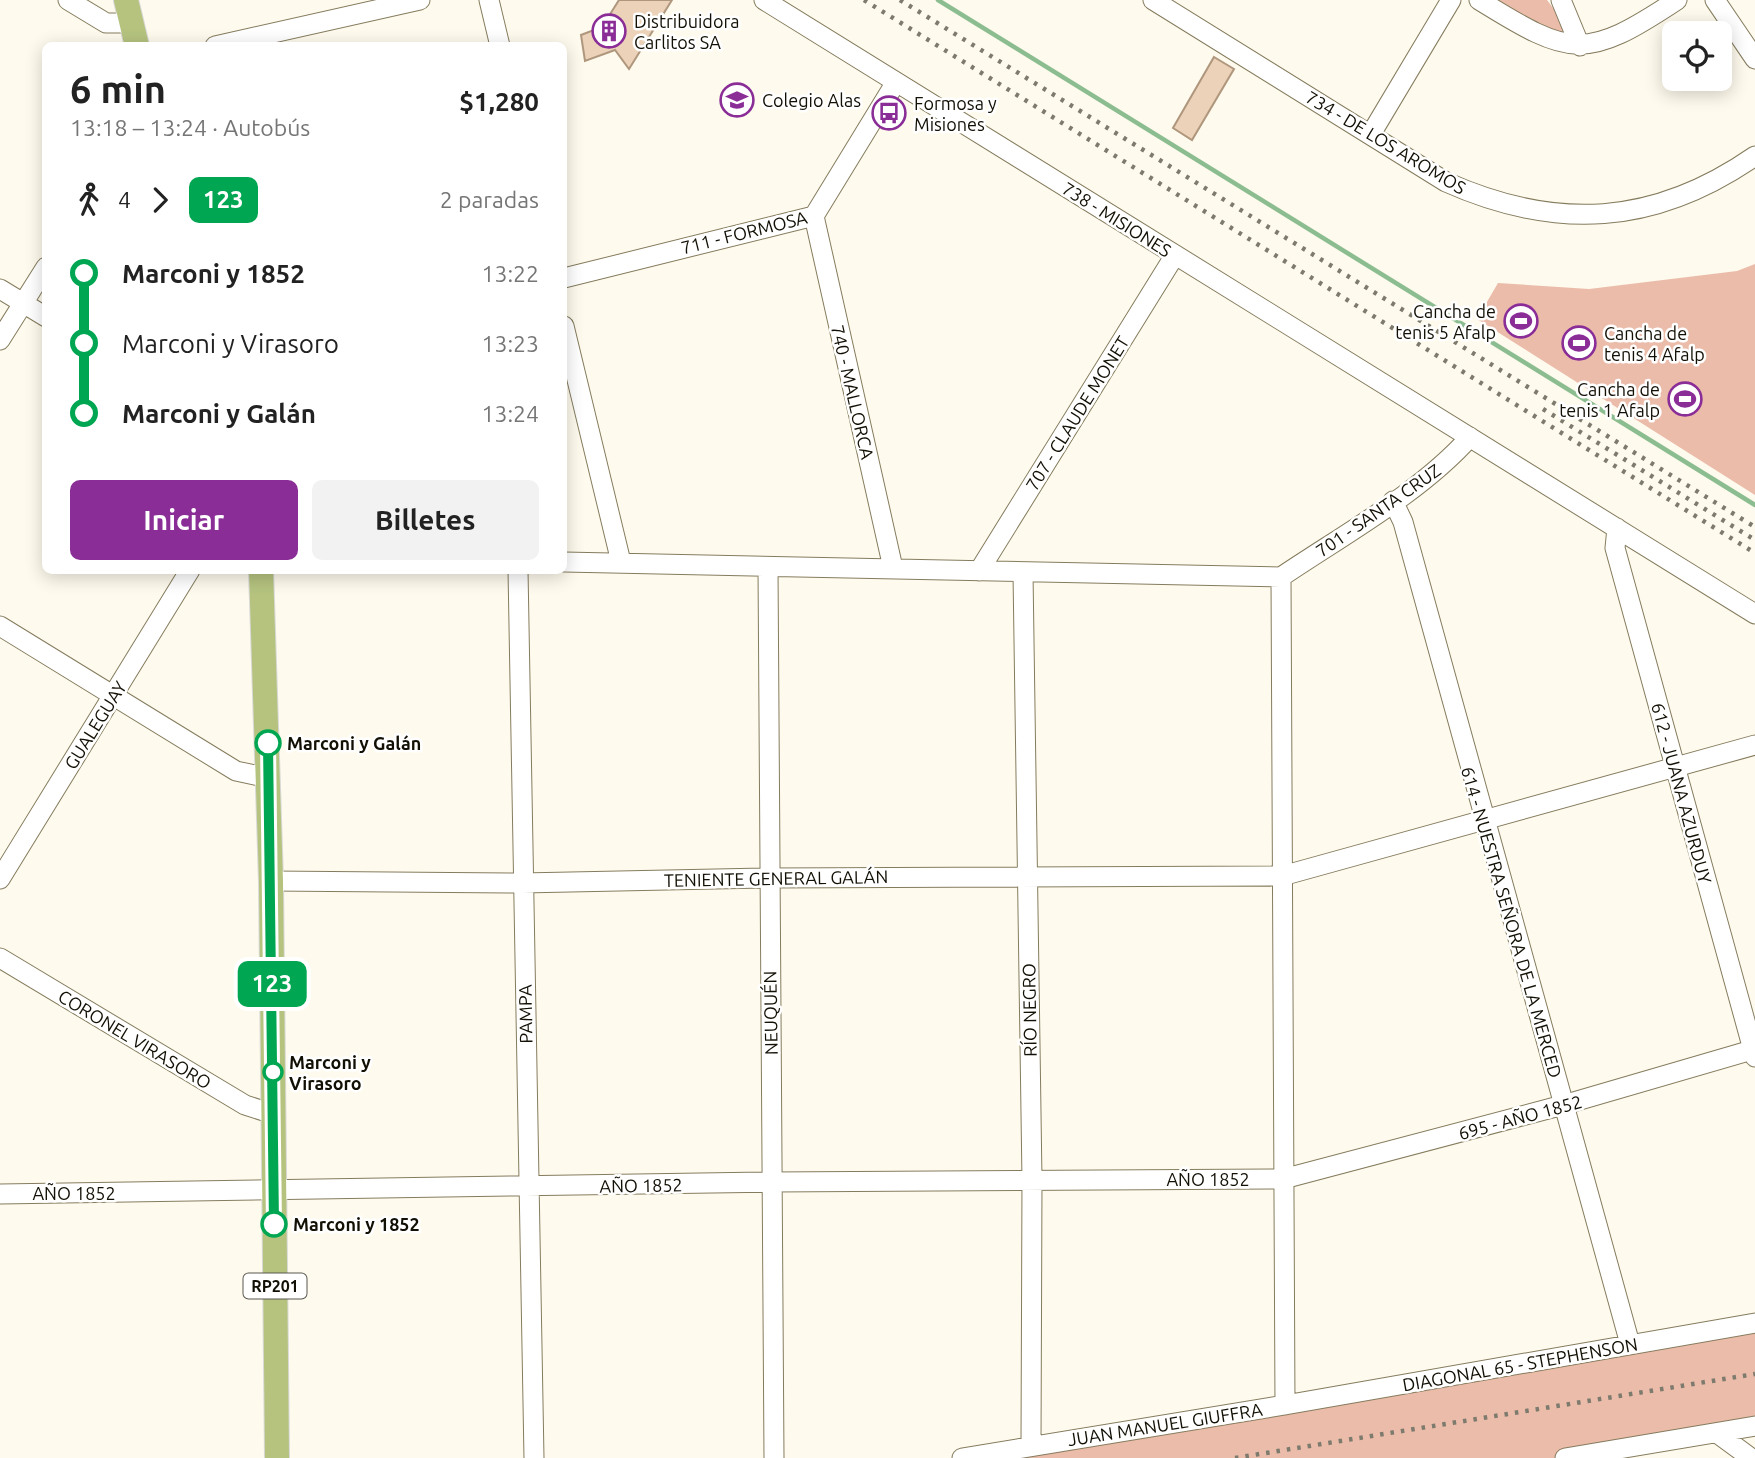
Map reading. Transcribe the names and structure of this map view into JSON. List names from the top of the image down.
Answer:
{
  "streets": {
    "main road": ["RP201"],
    "street": [
      "734 - DE LOS AROMOS",
      "738 - MISIONES",
      "711 - FORMOSA",
      "740 - MALLORCA",
      "707 - CLAUDE MONET",
      "701 - SANTA CRUZ",
      "GUALEGUAY",
      "612 - JUANA AZURDUY",
      "TENIENTE GENERAL GALÁN",
      "614 - NUESTRA SEÑORA DE LA MERCED",
      "RÍO NEGRO",
      "NEUQUÉN",
      "PAMPA",
      "CORONEL VIRASORO",
      "695 - AÑO 1852",
      "AÑO 1852",
      "DIAGONAL 65 - STEPHENSON",
      "JUAN MANUEL GIUFFRA"
    ]
  },
  "crossings": [
    ["738 - MISIONES", "711 - FORMOSA"],
    ["738 - MISIONES", "707 - CLAUDE MONET"],
    ["738 - MISIONES", "701 - SANTA CRUZ"],
    ["738 - MISIONES", "612 - JUANA AZURDUY"],
    ["711 - FORMOSA", "740 - MALLORCA"],
    ["701 - SANTA CRUZ", "614 - NUESTRA SEÑORA DE LA MERCED"],
    ["612 - JUANA AZURDUY", "TENIENTE GENERAL GALÁN"],
    ["612 - JUANA AZURDUY", "695 - AÑO 1852"],
    ["TENIENTE GENERAL GALÁN", "614 - NUESTRA SEÑORA DE LA MERCED"],
    ["TENIENTE GENERAL GALÁN", "RÍO NEGRO"],
    ["TENIENTE GENERAL GALÁN", "NEUQUÉN"],
    ["TENIENTE GENERAL GALÁN", "PAMPA"],
    ["TENIENTE GENERAL GALÁN", "RP201"],
    ["614 - NUESTRA SEÑORA DE LA MERCED", "695 - AÑO 1852"],
    ["614 - NUESTRA SEÑORA DE LA MERCED", "DIAGONAL 65 - STEPHENSON"],
    ["RÍO NEGRO", "AÑO 1852"],
    ["RÍO NEGRO", "JUAN MANUEL GIUFFRA"],
    ["NEUQUÉN", "AÑO 1852"],
    ["PAMPA", "AÑO 1852"],
    ["CORONEL VIRASORO", "RP201"],
    ["695 - AÑO 1852", "AÑO 1852"],
    ["AÑO 1852", "RP201"],
    ["DIAGONAL 65 - STEPHENSON", "JUAN MANUEL GIUFFRA"]
  ],
  "places": {
    "building": ["Distribuidora Carlitos SA"],
    "school or university": ["Colegio Alas"],
    "bus stop": ["Formosa y Misiones"],
    "sports": ["Cancha de tenis 5 Afalp", "Cancha de tenis 4 Afalp", "Cancha de tenis 1 Afalp"],
    "other": ["Marconi y Galán", "Marconi y Virasoro", "Marconi y 1852"]
  },
  "lines": ["bus line 123"],
  "page": {
    "on_map": "123",
    "heading": ["6 min", "13:18 – 13:24 · Autobús", "$1,280"],
    "legs": ["4", "123", "2 paradas"],
    "list": [
      {
        "name": "Marconi y 1852",
        "value": "13:22"
      },
      {
        "name": "Marconi y Virasoro",
        "value": "13:23"
      },
      {
        "name": "Marconi y Galán",
        "value": "13:24"
      }
    ],
    "buttons": ["Iniciar", "Billetes"]
  }
}
